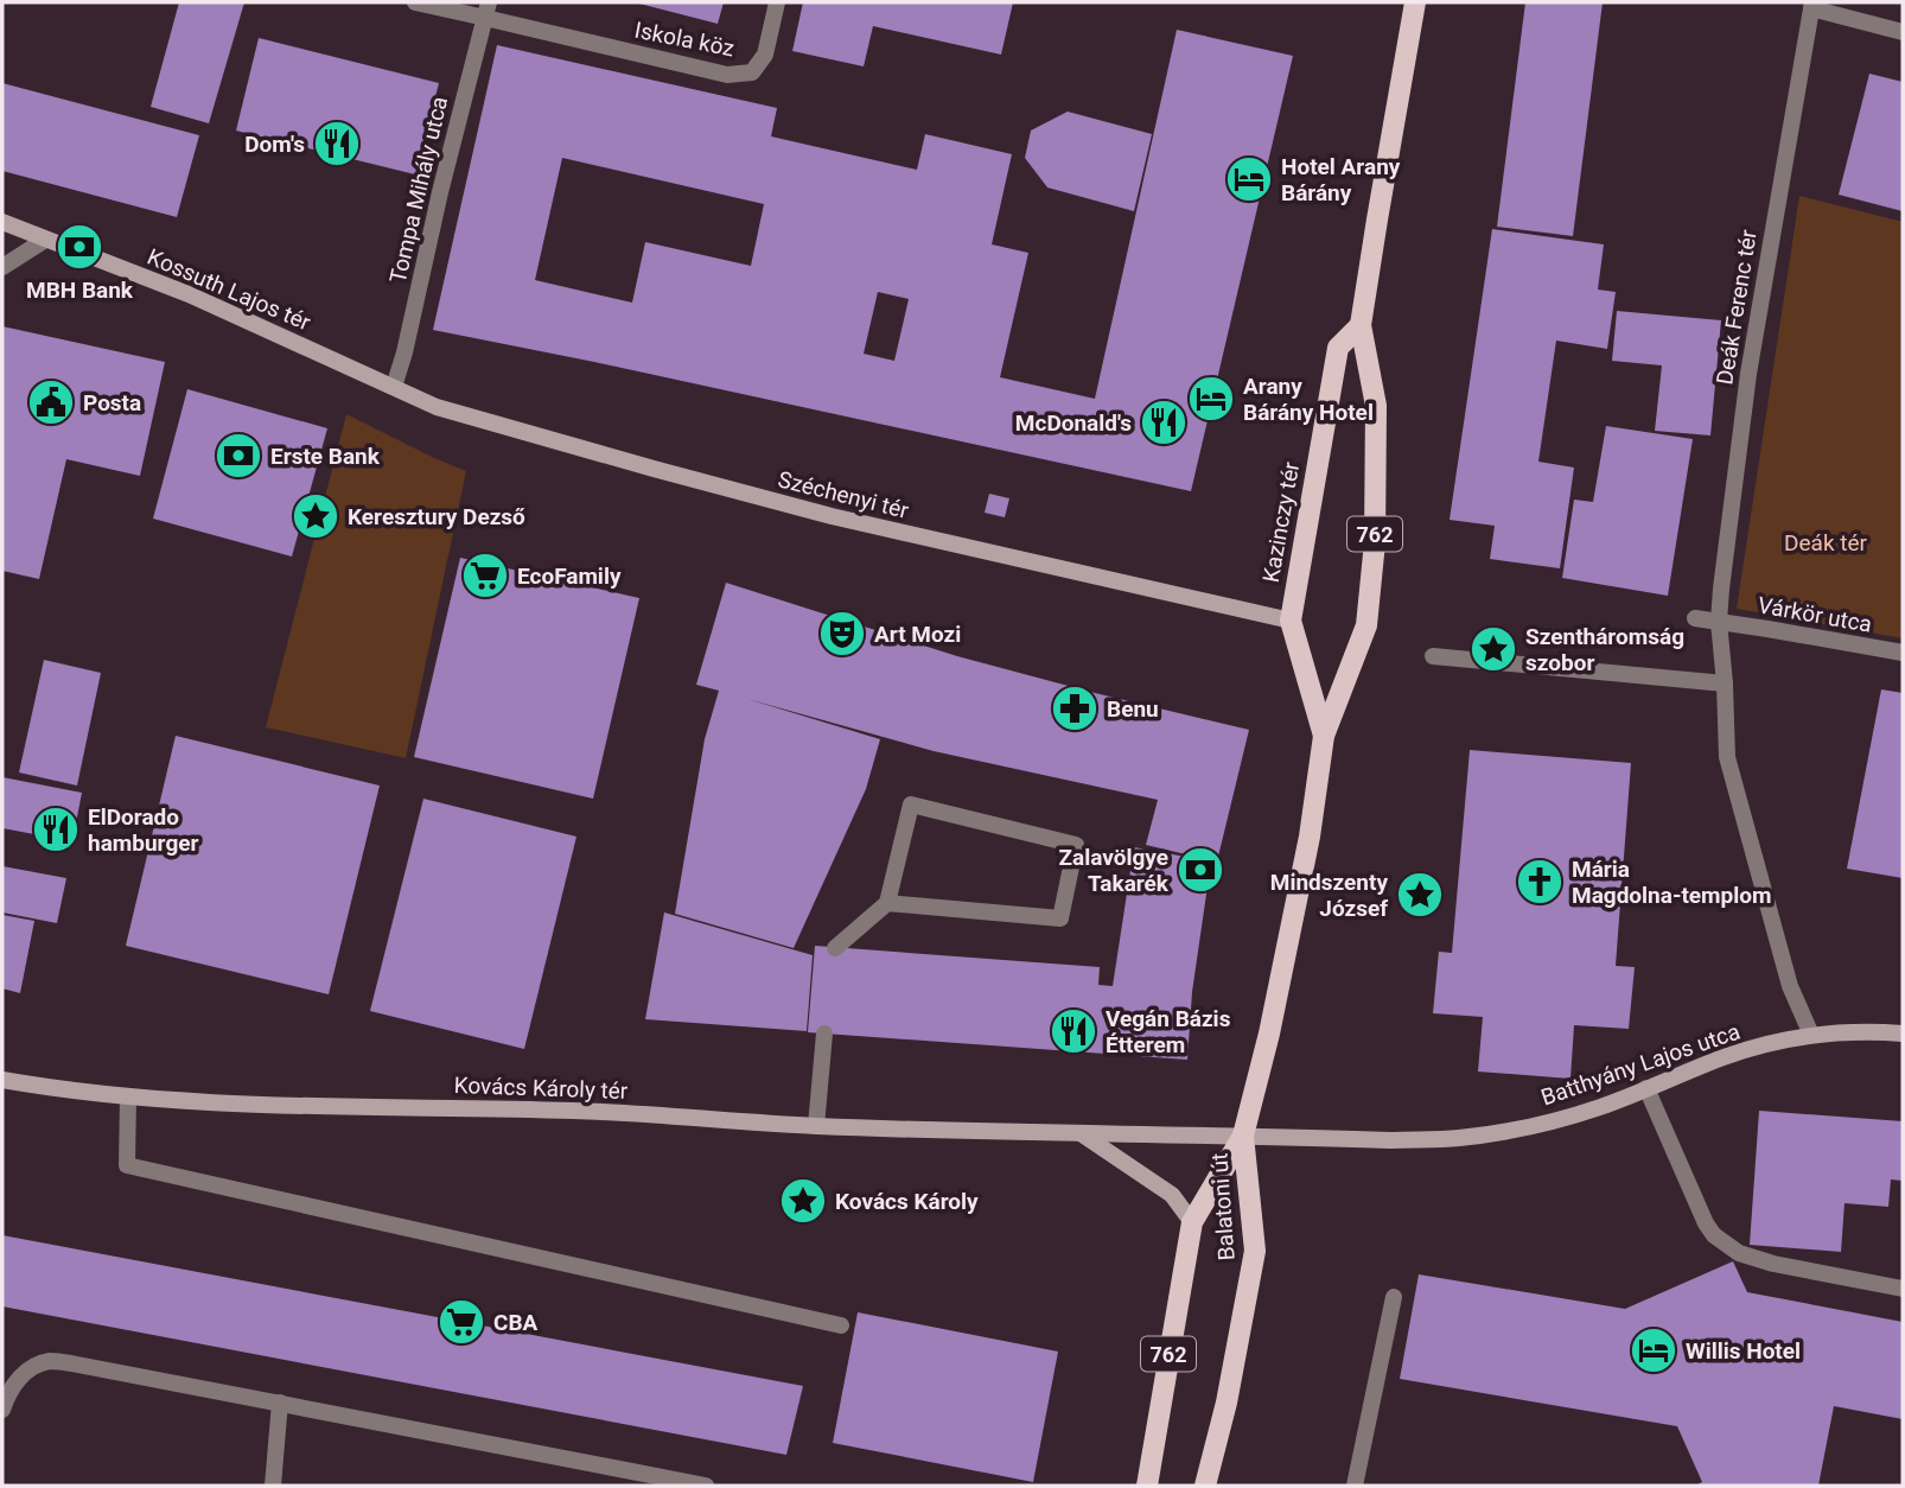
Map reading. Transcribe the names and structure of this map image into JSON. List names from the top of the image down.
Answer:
{
  "streets": {
    "main road": ["Kazinczy tér", "762", "Balatoni út"],
    "street": [
      "Iskola köz",
      "Tompa Mihály utca",
      "Kossuth Lajos tér",
      "Deák Ferenc tér",
      "Széchenyi tér",
      "Várkör utca",
      "Batthyány Lajos utca",
      "Kovács Károly tér"
    ]
  },
  "crossings": [
    ["Iskola köz", "Tompa Mihály utca"],
    ["Tompa Mihály utca", "Kossuth Lajos tér"],
    ["Tompa Mihály utca", "Széchenyi tér"],
    ["Kossuth Lajos tér", "Széchenyi tér"],
    ["Deák Ferenc tér", "Várkör utca"],
    ["Deák Ferenc tér", "Batthyány Lajos utca"],
    ["Széchenyi tér", "Kazinczy tér"],
    ["Kazinczy tér", "Batthyány Lajos utca"],
    ["Kazinczy tér", "Kovács Károly tér"],
    ["Kazinczy tér", "Balatoni út"],
    ["Batthyány Lajos utca", "Kovács Károly tér"],
    ["Batthyány Lajos utca", "Balatoni út"],
    ["Kovács Károly tér", "Balatoni út"]
  ],
  "parks": ["Deák tér"],
  "places": {
    "restaurant": [
      "Dom's",
      "McDonald's",
      "ElDorado hamburger",
      "Vegán Bázis Étterem"
    ],
    "hotel": ["Hotel Arany Bárány", "Arany Bárány Hotel", "Willis Hotel"],
    "bank": ["MBH Bank", "Erste Bank", "Zalavölgye Takarék"],
    "public building": ["Posta"],
    "place": [
      "Keresztury Dezső",
      "Szentháromság szobor",
      "Mindszenty József",
      "Kovács Károly"
    ],
    "supermarket": ["EcoFamily", "CBA"],
    "theatre": ["Art Mozi"],
    "pharmacy": ["Benu"],
    "church": ["Mária Magdolna-templom"]
  }
}
